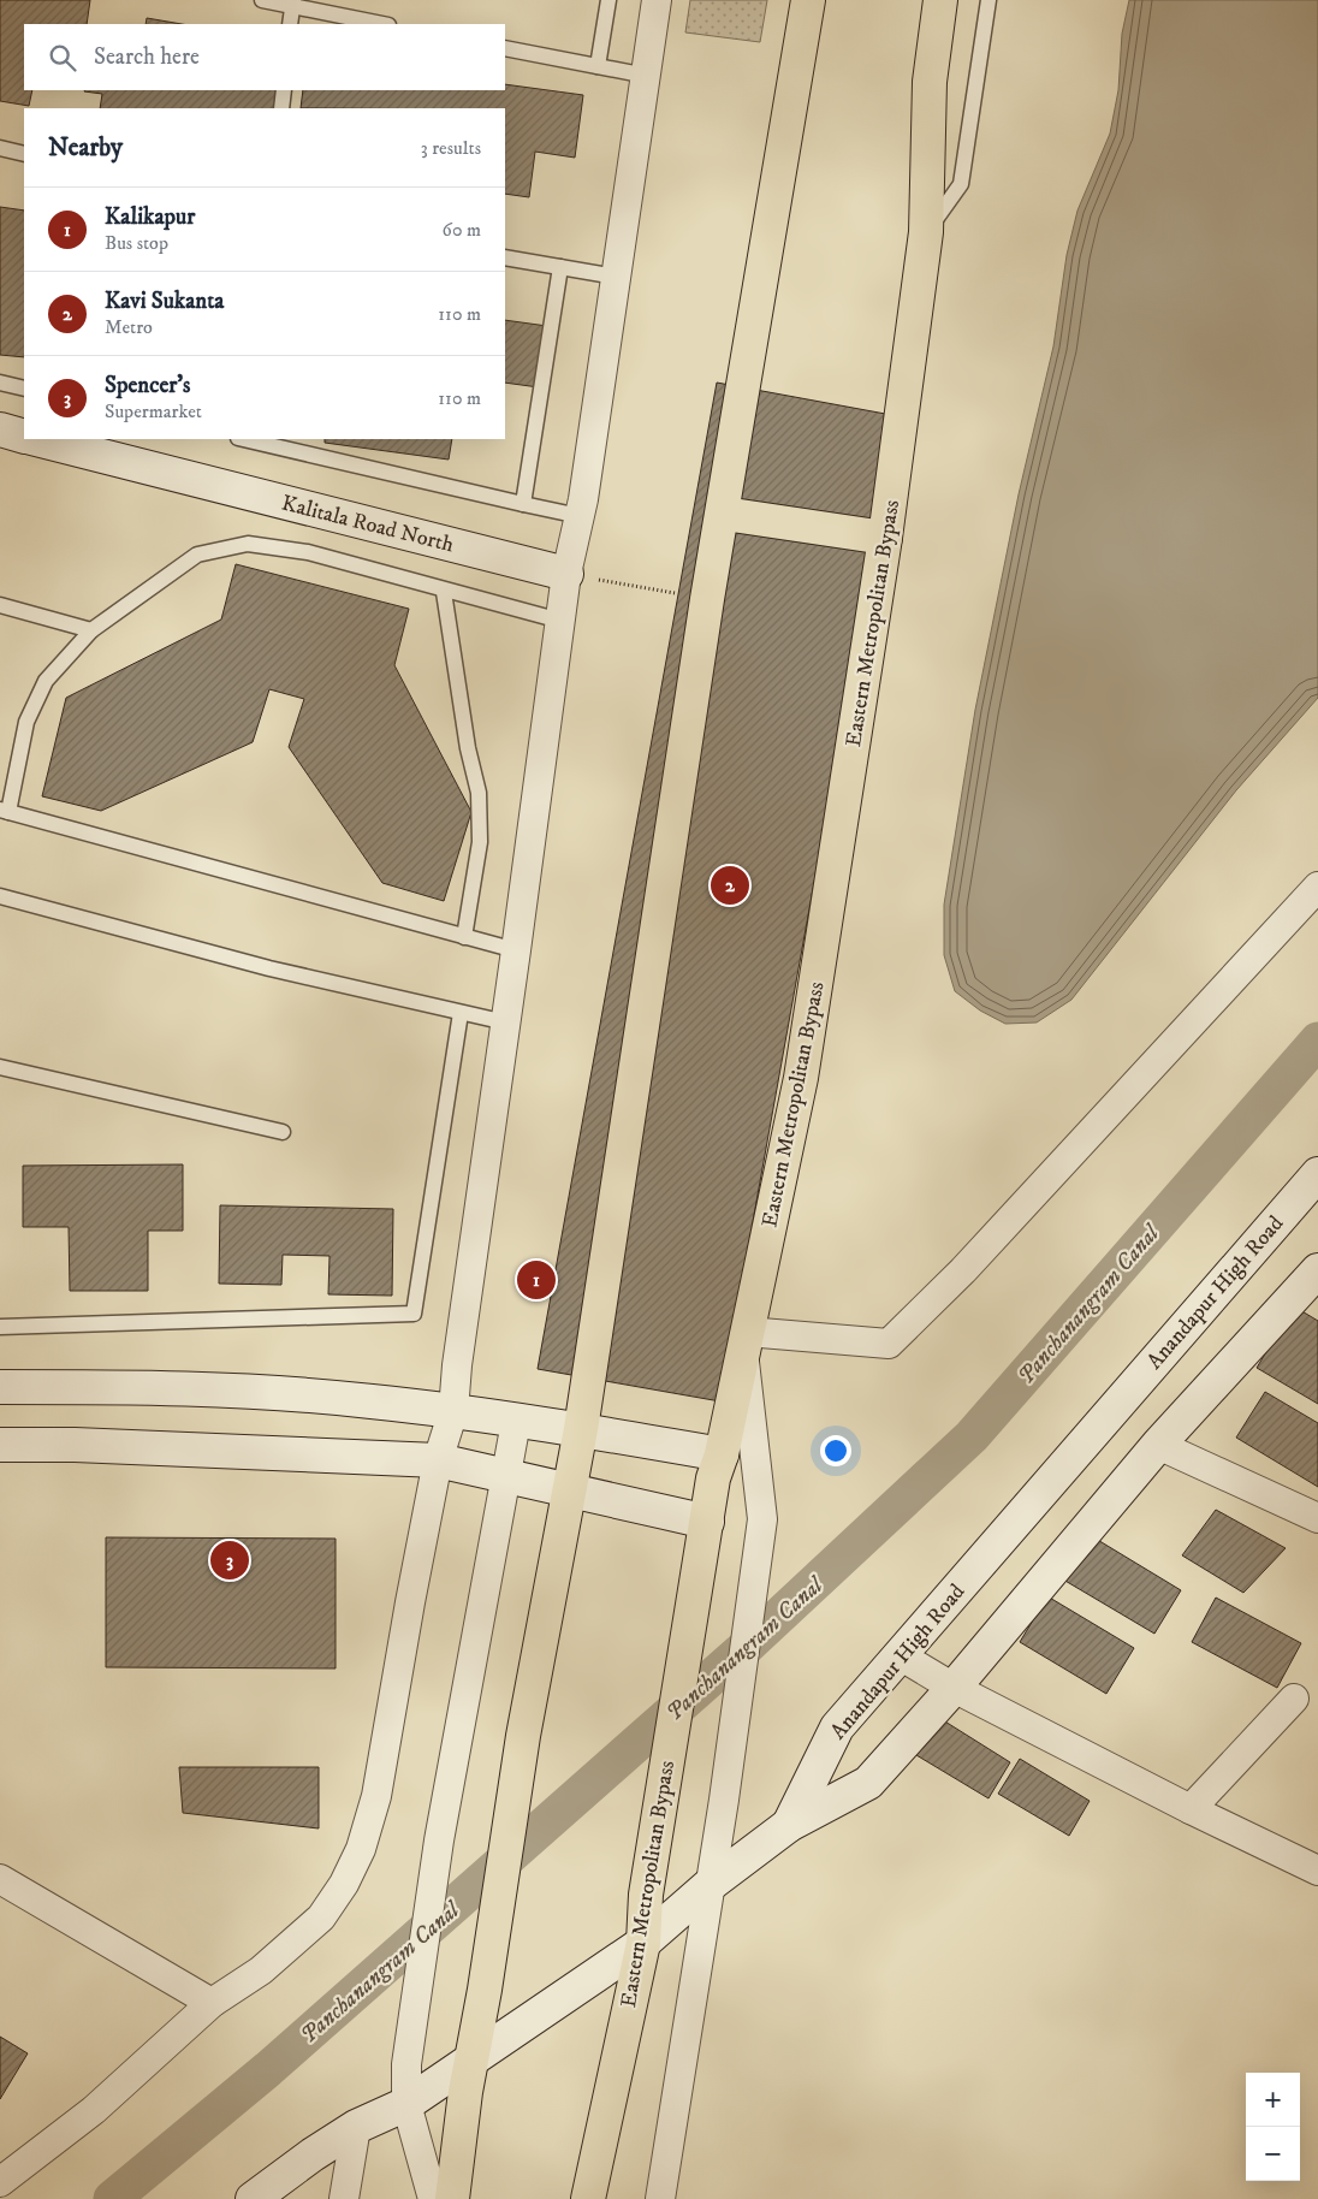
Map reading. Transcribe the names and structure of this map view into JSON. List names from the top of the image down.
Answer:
{
  "streets": {
    "main road": ["Kalitala Road North", "Eastern Metropolitan Bypass", "Anandapur High Road"]
  },
  "water": ["Panchanangram Canal"],
  "page": {
    "search": "Search here",
    "heading": ["Nearby", "3 results"],
    "list": [
      {
        "mark": "1",
        "name": "Kalikapur",
        "note": "Bus stop",
        "value": "60 m"
      },
      {
        "mark": "2",
        "name": "Kavi Sukanta",
        "note": "Metro",
        "value": "110 m"
      },
      {
        "mark": "3",
        "name": "Spencer's",
        "note": "Supermarket",
        "value": "110 m"
      }
    ],
    "pins": ["2", "1", "3"],
    "map_buttons": ["+", "−"]
  }
}
